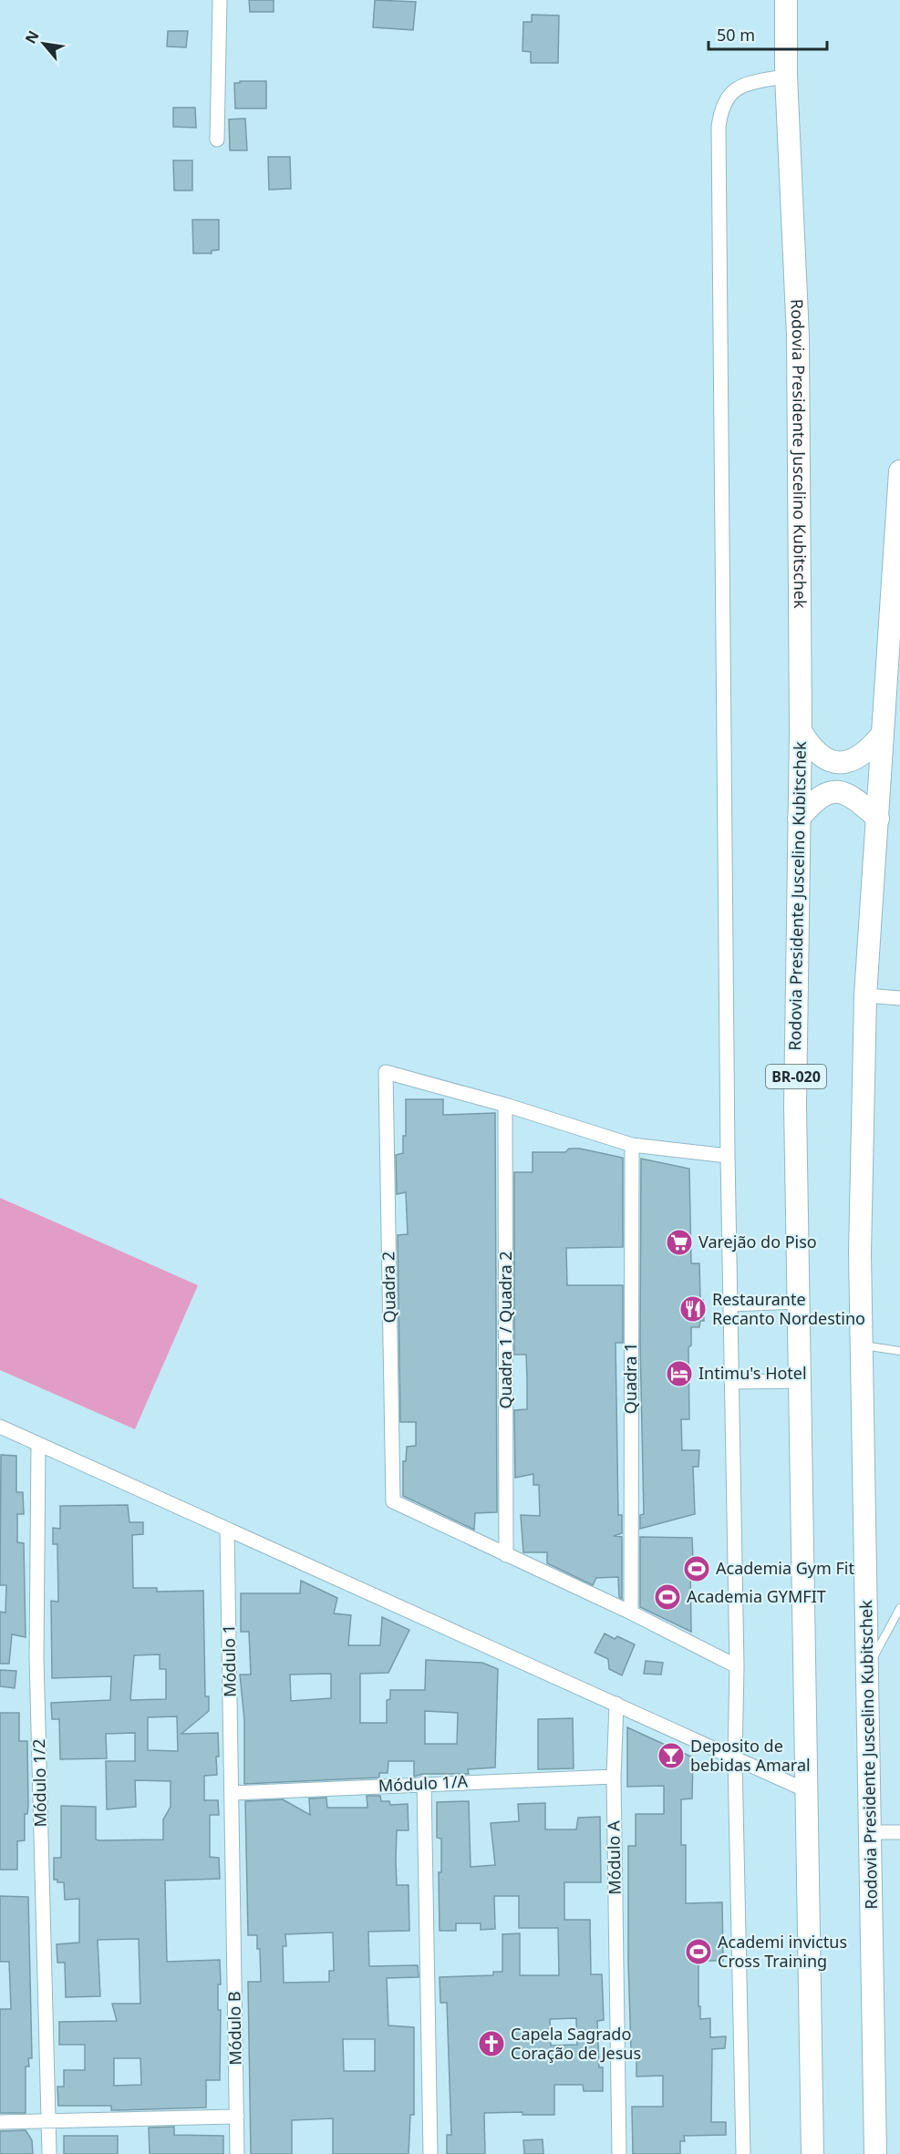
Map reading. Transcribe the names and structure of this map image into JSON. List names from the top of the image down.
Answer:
{
  "streets": {
    "highway": ["Rodovia Presidente Juscelino Kubitschek", "BR-020"],
    "street": [
      "Quadra 2",
      "Quadra 1 / Quadra 2",
      "Quadra 1",
      "Módulo 1",
      "Módulo 1/2",
      "Módulo 1/A",
      "Módulo A",
      "Módulo B"
    ]
  },
  "crossings": [
    ["Quadra 2", "Quadra 1 / Quadra 2"],
    ["Módulo 1", "Módulo 1/A"],
    ["Módulo 1", "Módulo B"],
    ["Módulo 1/A", "Módulo A"],
    ["Módulo 1/A", "Módulo B"]
  ],
  "places": {
    "supermarket": ["Varejão do Piso"],
    "restaurant": ["Restaurante Recanto Nordestino"],
    "hotel": ["Intimu's Hotel"],
    "sports": ["Academia Gym Fit", "Academia GYMFIT", "Academi invictus Cross Training"],
    "bar": ["Deposito de bebidas Amaral"],
    "church": ["Capela Sagrado Coração de Jesus"]
  },
  "scale_bar": "50 m",
  "north": "top left"
}
